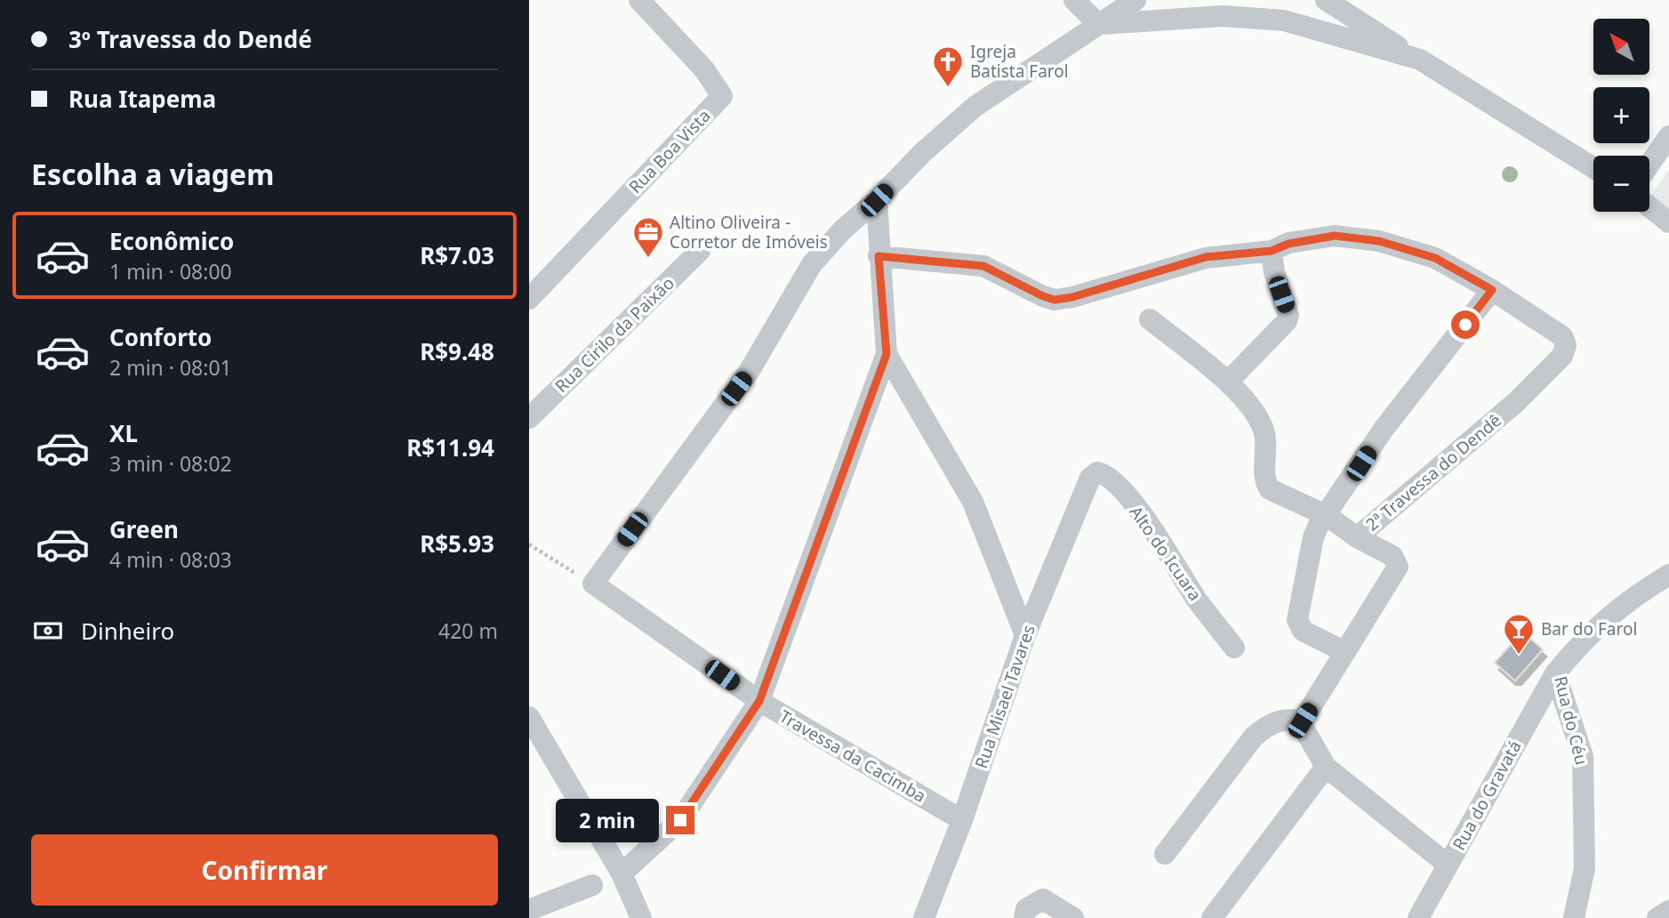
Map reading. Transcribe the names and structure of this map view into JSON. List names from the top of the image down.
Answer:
{
  "streets": {
    "street": [
      "Rua Boa Vista",
      "Rua Cirilo da Paixão",
      "2ª Travessa do Dendê",
      "Alto do Icuara",
      "Rua Misael Tavares",
      "Rua do Céu",
      "Travessa da Cacimba",
      "Rua do Gravatá"
    ]
  },
  "crossings": [
    ["Alto do Icuara", "Rua Misael Tavares"],
    ["Rua Misael Tavares", "Travessa da Cacimba"],
    ["Rua do Céu", "Rua do Gravatá"]
  ],
  "places": {
    "church": ["Igreja Batista Farol"],
    "office": ["Altino Oliveira - Corretor de Imóveis"],
    "bar": ["Bar do Farol"]
  },
  "north": "top left",
  "page": {
    "banner": ["3º Travessa do Dendé", "Rua Itapema"],
    "map_buttons": ["+", "−"],
    "heading": "Escolha a viagem",
    "list": [
      {
        "name": "Econômico",
        "note": "1 min · 08:00",
        "value": "R$7.03"
      },
      {
        "name": "Conforto",
        "note": "2 min · 08:01",
        "value": "R$9.48"
      },
      {
        "name": "XL",
        "note": "3 min · 08:02",
        "value": "R$11.94"
      },
      {
        "name": "Green",
        "note": "4 min · 08:03",
        "value": "R$5.93"
      }
    ],
    "pay": ["Dinheiro", "420 m"],
    "bubble": "2 min",
    "buttons": "Confirmar"
  }
}
